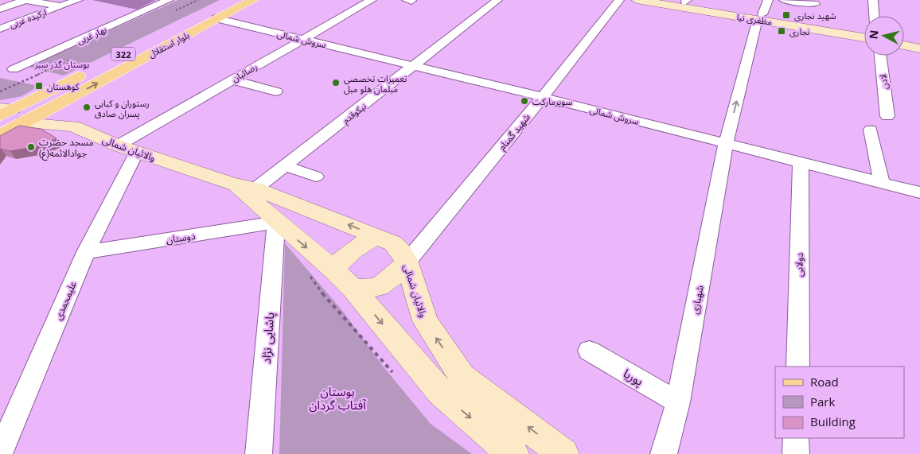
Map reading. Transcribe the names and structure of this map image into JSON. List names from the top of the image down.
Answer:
{
  "streets": {
    "main road": [
      "مظفری نیا",
      "بلوار استقلال",
      "322",
      "والائیان شمالی"
    ],
    "street": [
      "ارکیده غربی",
      "بهار غربی",
      "سروش شمالی",
      "رضائیان",
      "لادن",
      "نیکوقدم",
      "شهید گمنام",
      "دوستان",
      "دولابی",
      "شهبازی",
      "علیمحمدی",
      "پاشایی نژاد",
      "پوریا"
    ]
  },
  "crossings": [
    ["مظفری نیا", "شهبازی"],
    ["سروش شمالی", "بلوار استقلال"],
    ["سروش شمالی", "رضائیان"],
    ["سروش شمالی", "نیکوقدم"],
    ["سروش شمالی", "شهید گمنام"],
    ["سروش شمالی", "دولابی"],
    ["سروش شمالی", "شهبازی"],
    ["بلوار استقلال", "والائیان شمالی"],
    ["رضائیان", "والائیان شمالی"],
    ["نیکوقدم", "والائیان شمالی"],
    ["شهید گمنام", "والائیان شمالی"],
    ["والائیان شمالی", "دوستان"],
    ["والائیان شمالی", "علیمحمدی"],
    ["والائیان شمالی", "پاشایی نژاد"],
    ["دوستان", "علیمحمدی"],
    ["دوستان", "پاشایی نژاد"],
    ["شهبازی", "پوریا"]
  ],
  "parks": ["بوستان گذر سبز", "بوستان آفتاب گردان"],
  "places": {
    "transit": ["شهید نجاری", "نجاری", "کوهستان"],
    "other": [
      "تعمیرات تخصصی مبلمان هلو مبل",
      "سوپرمارکت",
      "رستوران و کبابی پسران صادق",
      "مسجد حضرت جوادالائمه(ع)"
    ]
  },
  "legend": ["Road", "Park", "Building"],
  "north": "left"
}
